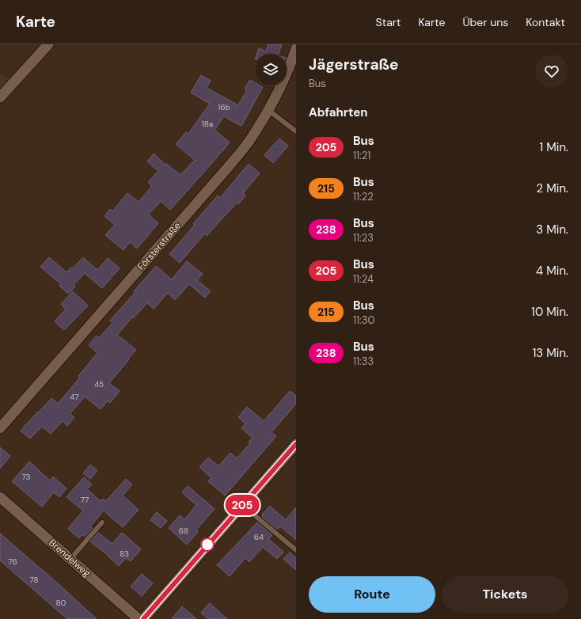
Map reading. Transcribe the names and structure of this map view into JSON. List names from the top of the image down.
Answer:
{
  "streets": {
    "street": ["Försterstraße", "Brendelweg"]
  },
  "lines": ["bus line 205"],
  "house_numbers": [
    "16b",
    "18a",
    "45",
    "47",
    "73",
    "77",
    "68",
    "64",
    "83",
    "76",
    "78",
    "80"
  ],
  "page": {
    "header": "Karte",
    "nav": [
      "Start",
      "Karte",
      "Über uns",
      "Kontakt"
    ],
    "on_map": "205",
    "heading": [
      ["Jägerstraße", "Bus"],
      "Abfahrten"
    ],
    "list": [
      {
        "mark": "205",
        "name": "Bus",
        "note": "11:21",
        "value": "1 Min."
      },
      {
        "mark": "215",
        "name": "Bus",
        "note": "11:22",
        "value": "2 Min."
      },
      {
        "mark": "238",
        "name": "Bus",
        "note": "11:23",
        "value": "3 Min."
      },
      {
        "mark": "205",
        "name": "Bus",
        "note": "11:24",
        "value": "4 Min."
      },
      {
        "mark": "215",
        "name": "Bus",
        "note": "11:30",
        "value": "10 Min."
      },
      {
        "mark": "238",
        "name": "Bus",
        "note": "11:33",
        "value": "13 Min."
      }
    ],
    "buttons": ["Route", "Tickets"]
  }
}
